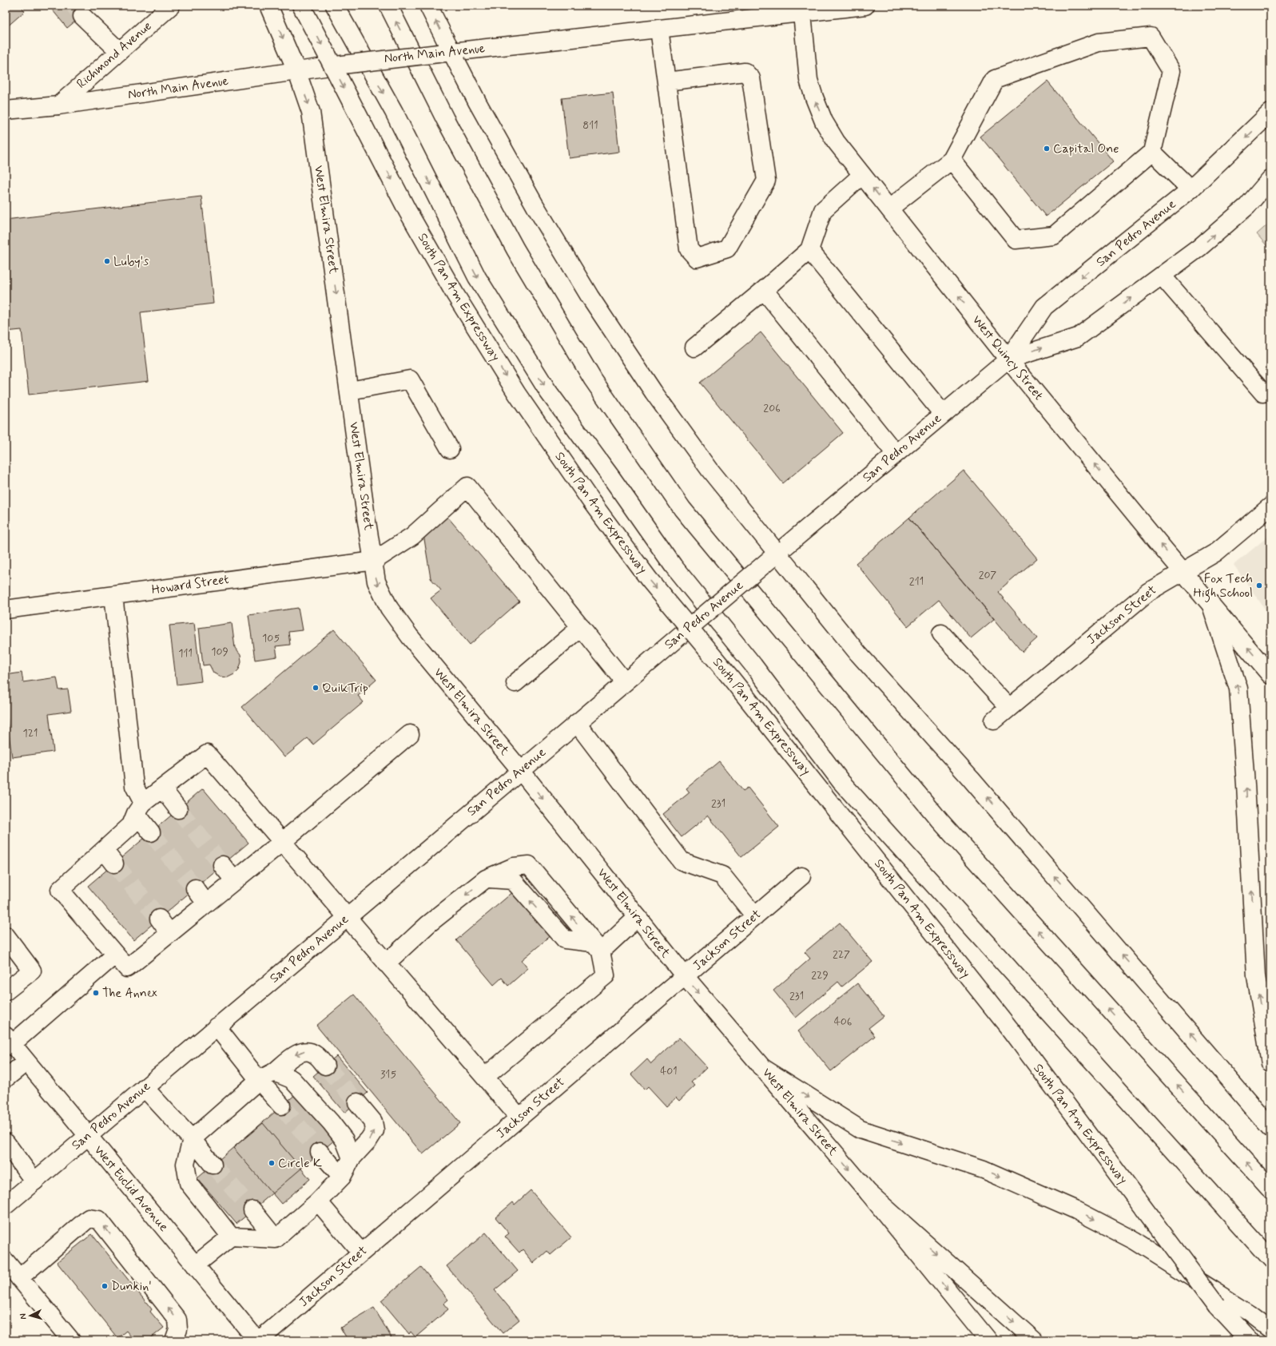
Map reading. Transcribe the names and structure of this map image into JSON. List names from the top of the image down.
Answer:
{
  "streets": {
    "main road": [
      "North Main Avenue",
      "Richmond Avenue",
      "West Elmira Street",
      "San Pedro Avenue",
      "South Pan Am Expressway",
      "West Quincy Street",
      "Howard Street",
      "Jackson Street",
      "West Euclid Avenue"
    ]
  },
  "crossings": [
    ["North Main Avenue", "Richmond Avenue"],
    ["North Main Avenue", "West Elmira Street"],
    ["North Main Avenue", "South Pan Am Expressway"],
    ["North Main Avenue", "West Quincy Street"],
    ["West Elmira Street", "San Pedro Avenue"],
    ["West Elmira Street", "Howard Street"],
    ["West Elmira Street", "Jackson Street"],
    ["San Pedro Avenue", "West Quincy Street"],
    ["San Pedro Avenue", "West Euclid Avenue"],
    ["West Quincy Street", "Jackson Street"],
    ["Jackson Street", "West Euclid Avenue"]
  ],
  "places": [
    "Capital One",
    "Luby's",
    "Fox Tech High School",
    "QuikTrip",
    "The Annex",
    "Circle K",
    "Dunkin'"
  ],
  "house_numbers": [
    "811",
    "206",
    "207",
    "211",
    "105",
    "109",
    "111",
    "121",
    "231",
    "227",
    "229",
    "231",
    "406",
    "401",
    "315"
  ],
  "north": "left"
}
